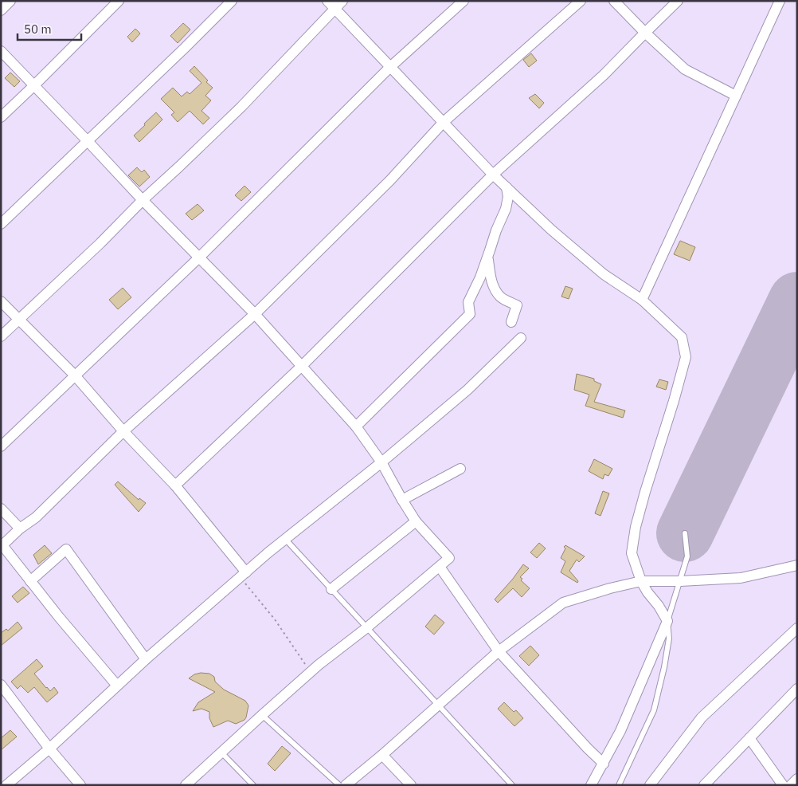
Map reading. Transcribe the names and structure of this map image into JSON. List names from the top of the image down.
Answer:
{
  "scale_bar": "50 m"
}
